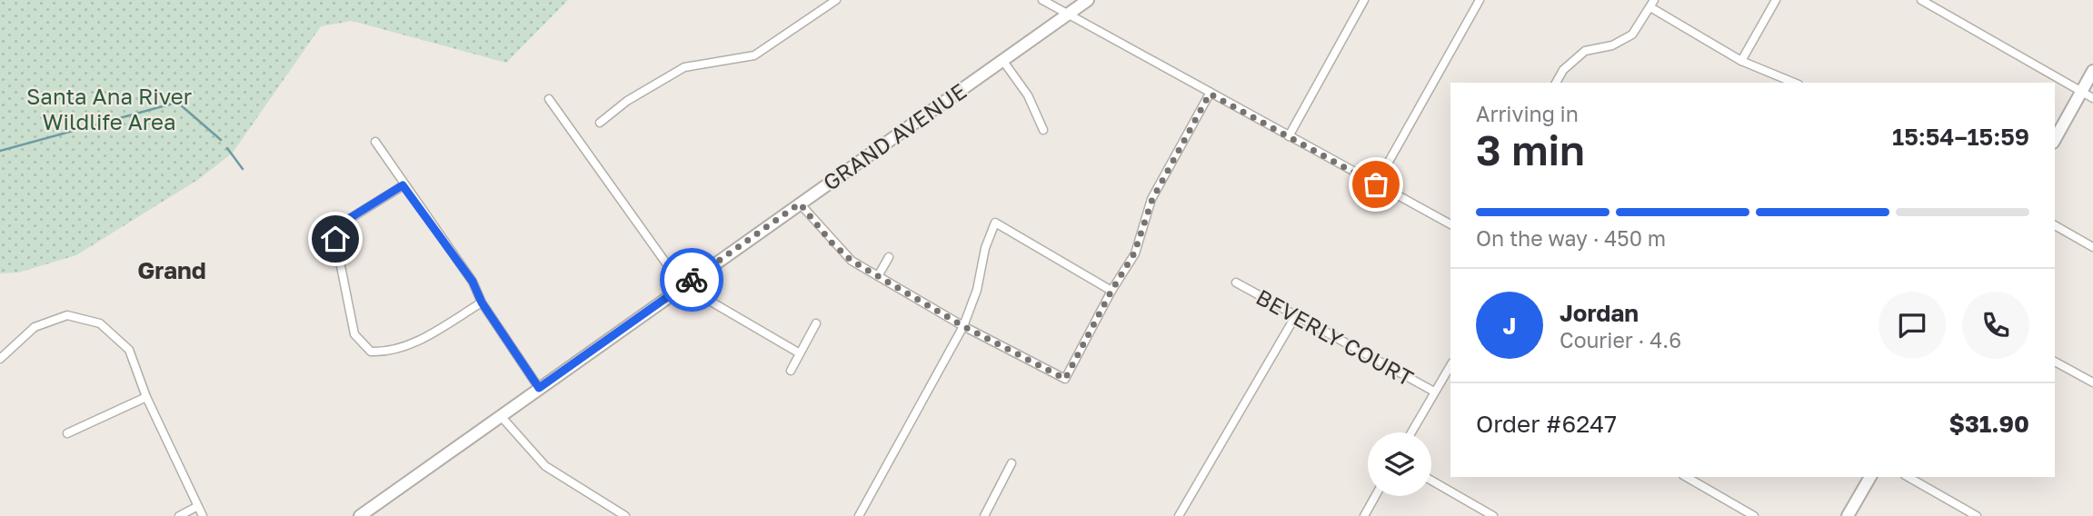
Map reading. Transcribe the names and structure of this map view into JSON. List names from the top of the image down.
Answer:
{
  "streets": {
    "street": ["GRAND AVENUE", "BEVERLY COURT"]
  },
  "districts": ["Grand"],
  "parks": ["Santa Ana River Wildlife Area"],
  "page": {
    "heading": ["3 min", "Arriving in", "15:54–15:59"],
    "panel": [
      "Jordan",
      "Courier · 4.6",
      "Order #6247",
      "$31.90"
    ],
    "bar": "On the way · 450 m",
    "round": "J"
  }
}
